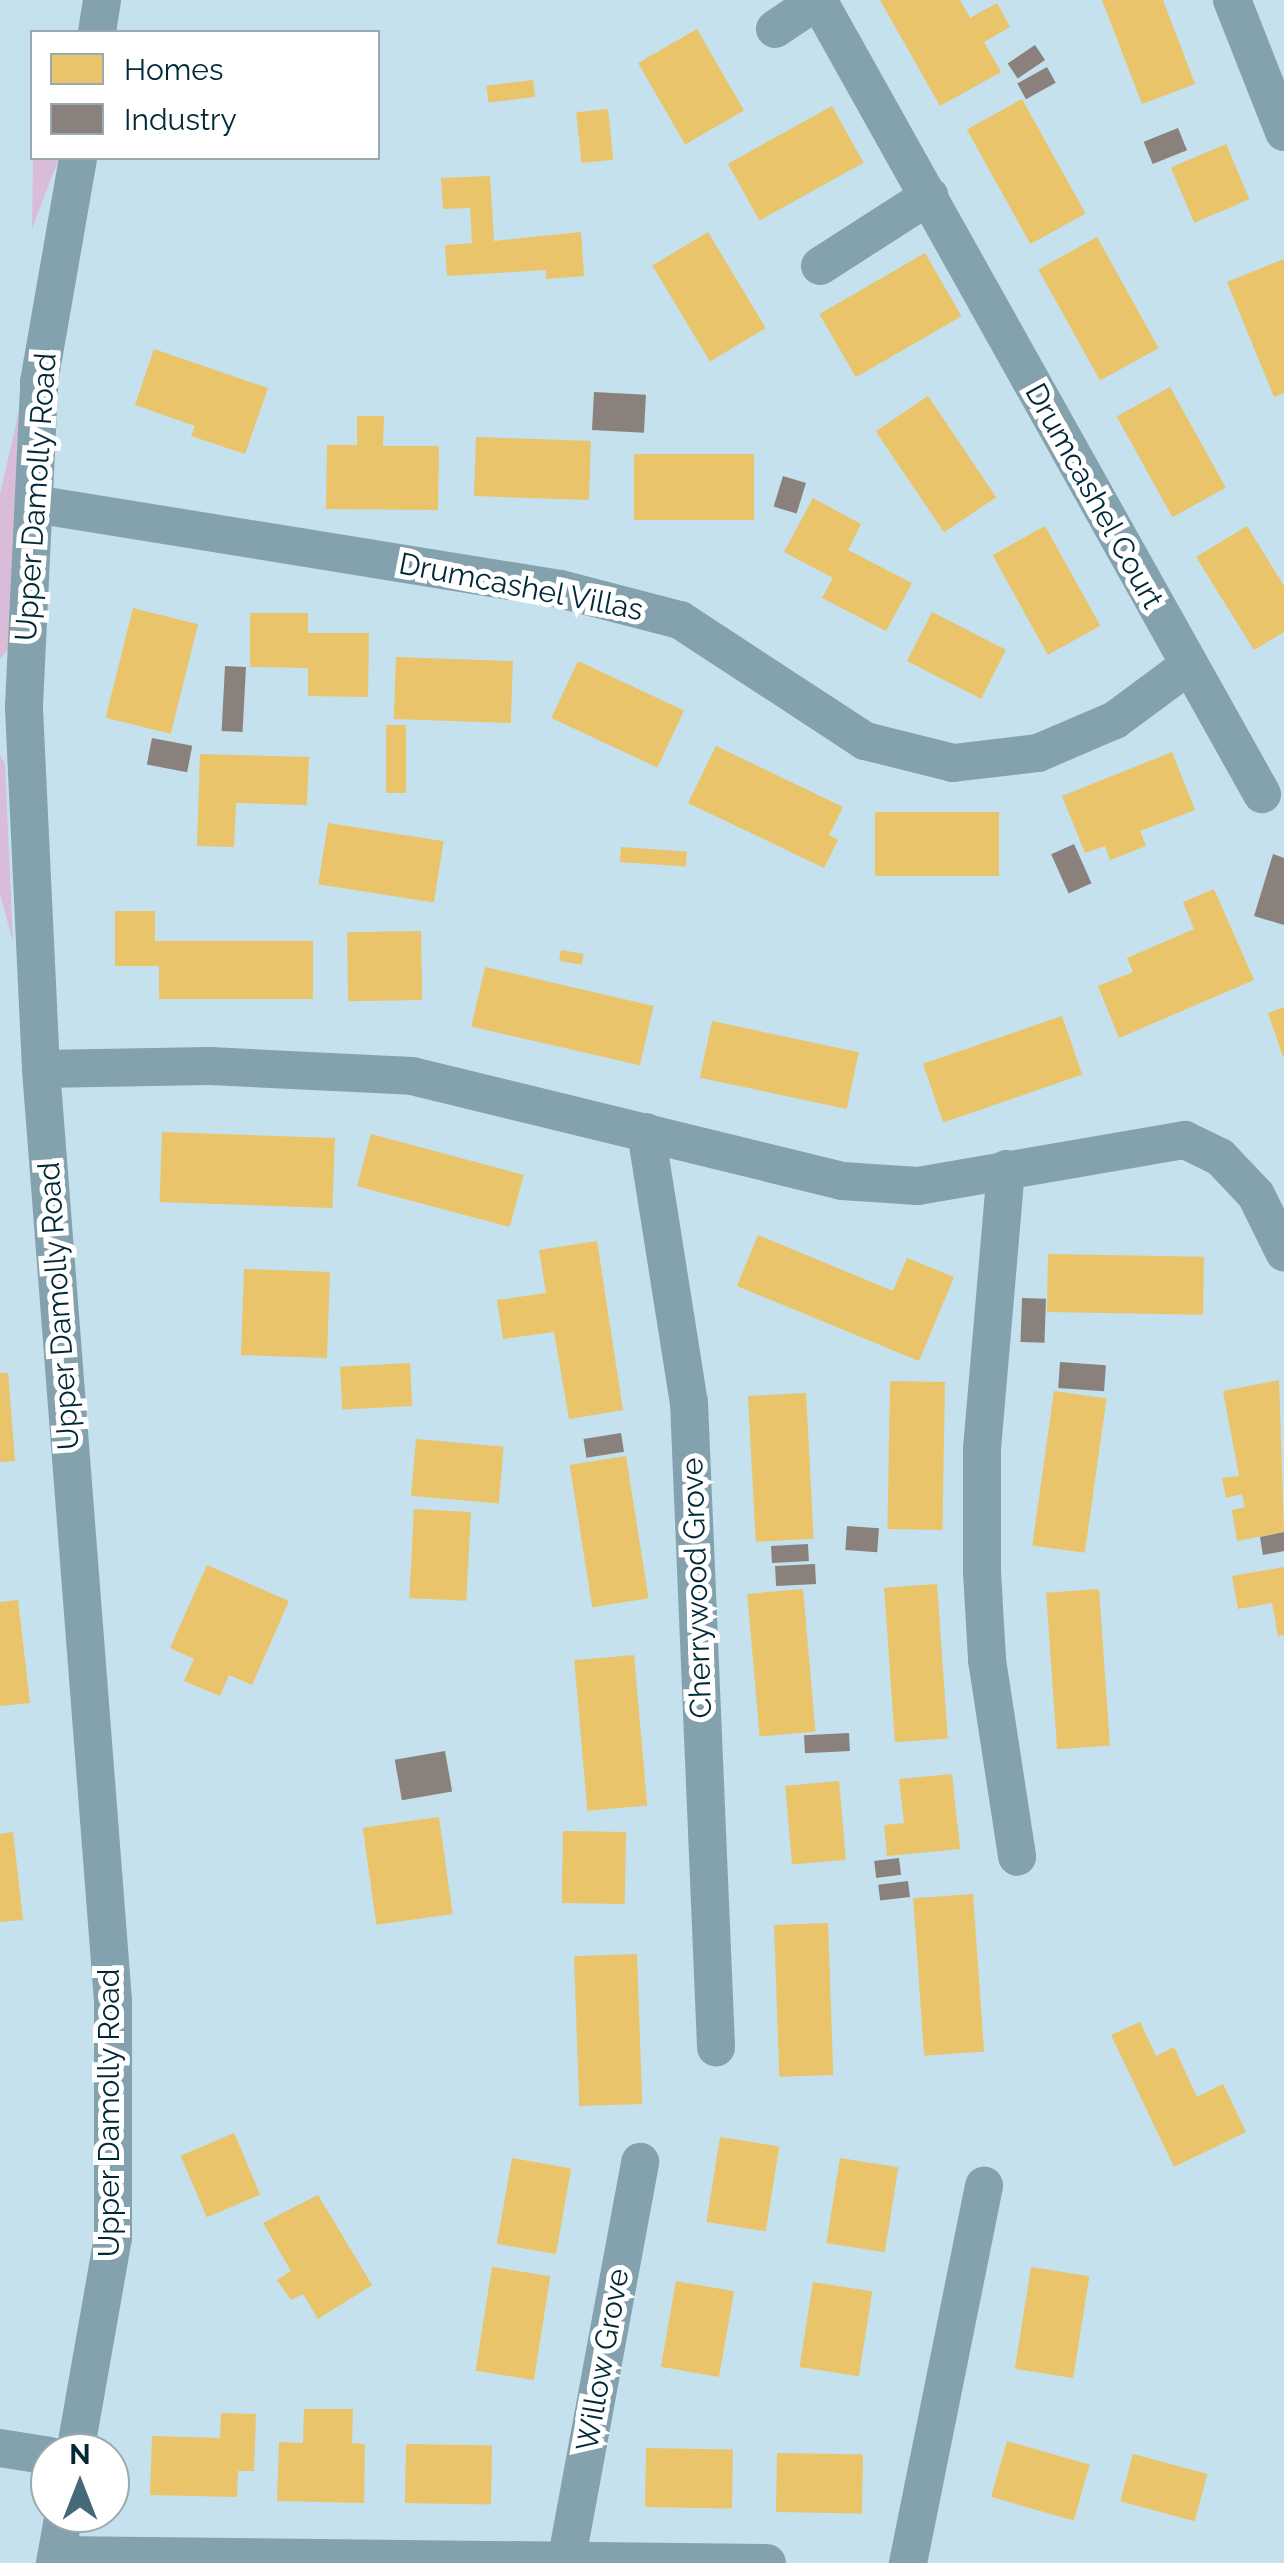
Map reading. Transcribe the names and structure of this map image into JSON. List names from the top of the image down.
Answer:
{
  "streets": {
    "street": [
      "Drumcashel Court",
      "Upper Damolly Road",
      "Drumcashel Villas",
      "Cherrywood Grove",
      "Willow Grove"
    ]
  },
  "crossings": [
    ["Drumcashel Court", "Drumcashel Villas"],
    ["Upper Damolly Road", "Drumcashel Villas"]
  ],
  "legend": ["Homes", "Industry"],
  "north": "top"
}
